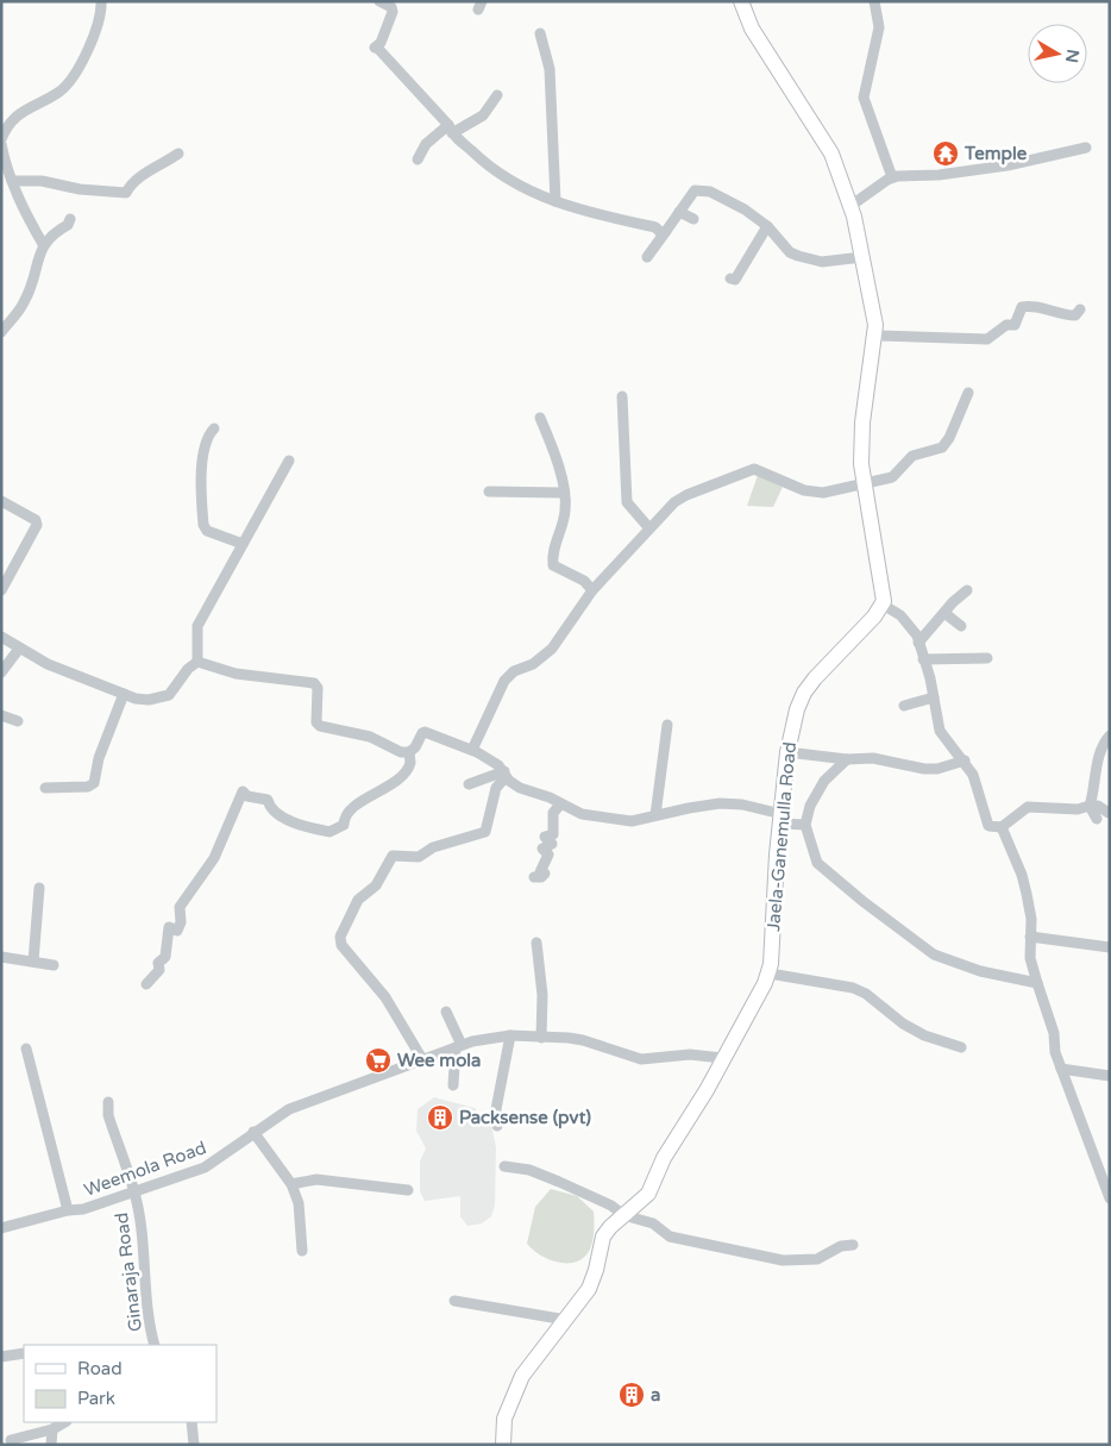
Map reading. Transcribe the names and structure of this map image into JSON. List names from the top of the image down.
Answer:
{
  "streets": {
    "main road": ["Jaela-Ganemulla Road"],
    "street": ["Weemola Road", "Ginaraja Road"]
  },
  "crossings": [
    ["Jaela-Ganemulla Road", "Weemola Road"],
    ["Weemola Road", "Ginaraja Road"]
  ],
  "places": {
    "temple": ["Temple"],
    "supermarket": ["Wee mola"],
    "building": ["Packsense (pvt)", "a"]
  },
  "legend": ["Road", "Park"],
  "north": "right"
}
